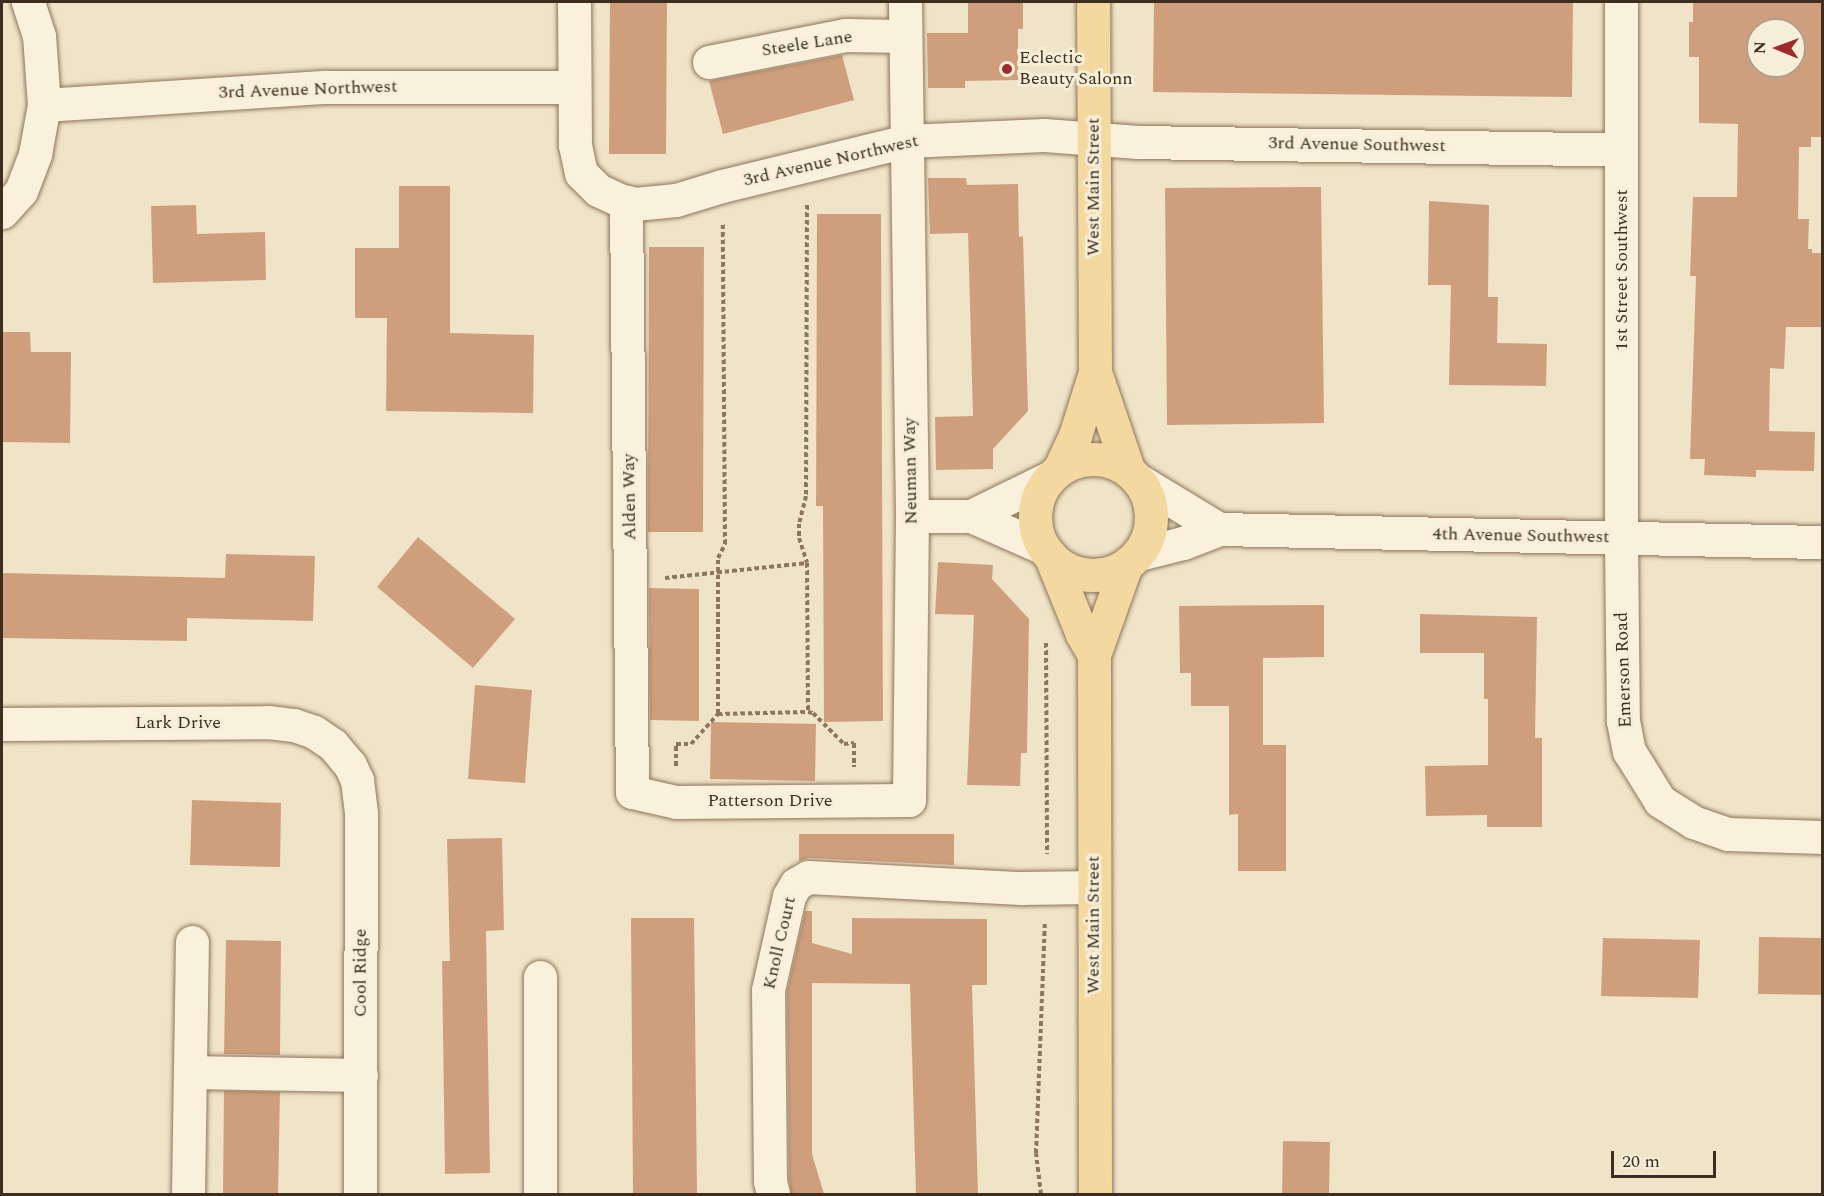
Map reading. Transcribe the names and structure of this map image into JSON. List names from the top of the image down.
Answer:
{
  "streets": {
    "main road": ["West Main Street"],
    "street": [
      "Steele Lane",
      "3rd Avenue Northwest",
      "3rd Avenue Southwest",
      "1st Street Southwest",
      "Neuman Way",
      "Alden Way",
      "4th Avenue Southwest",
      "Emerson Road",
      "Lark Drive",
      "Patterson Drive",
      "Knoll Court",
      "Cool Ridge"
    ]
  },
  "crossings": [
    ["Steele Lane", "Neuman Way"],
    ["3rd Avenue Northwest", "3rd Avenue Southwest"],
    ["3rd Avenue Northwest", "West Main Street"],
    ["3rd Avenue Northwest", "Neuman Way"],
    ["3rd Avenue Northwest", "Alden Way"],
    ["3rd Avenue Southwest", "West Main Street"],
    ["3rd Avenue Southwest", "1st Street Southwest"],
    ["West Main Street", "4th Avenue Southwest"],
    ["West Main Street", "Knoll Court"],
    ["1st Street Southwest", "4th Avenue Southwest"],
    ["1st Street Southwest", "Emerson Road"],
    ["Neuman Way", "Patterson Drive"],
    ["Alden Way", "Patterson Drive"],
    ["4th Avenue Southwest", "Emerson Road"],
    ["Lark Drive", "Cool Ridge"]
  ],
  "places": ["Eclectic Beauty Salonn"],
  "scale_bar": "20 m",
  "north": "left"
}
